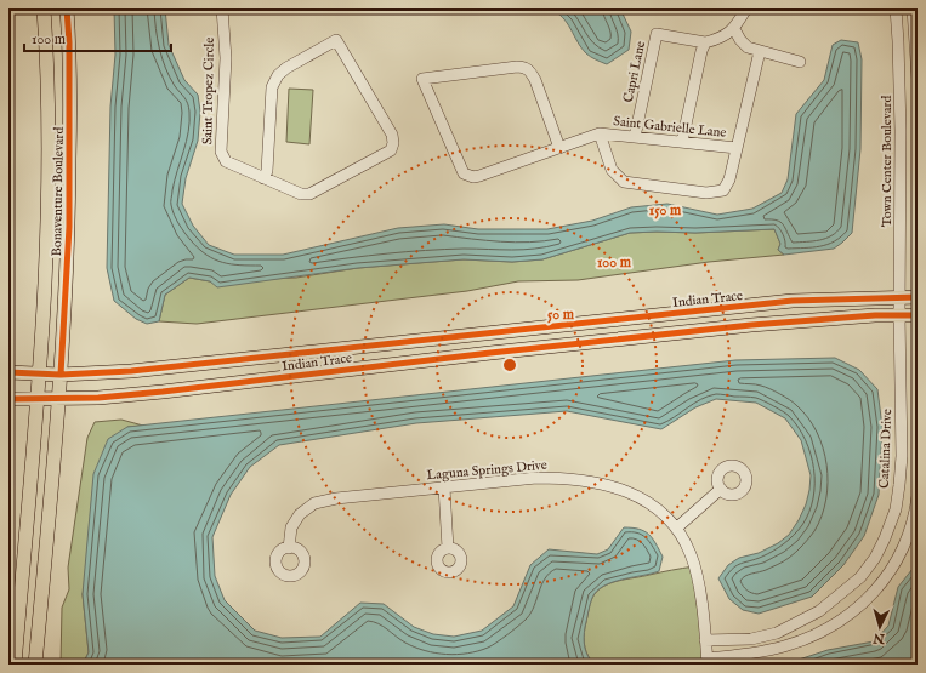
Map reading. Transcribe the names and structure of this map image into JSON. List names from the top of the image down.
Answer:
{
  "streets": {
    "main road": ["Bonaventure Boulevard", "Indian Trace"],
    "street": [
      "Capri Lane",
      "Saint Tropez Circle",
      "Saint Gabrielle Lane",
      "Town Center Boulevard",
      "Catalina Drive",
      "Laguna Springs Drive"
    ]
  },
  "crossings": [
    ["Capri Lane", "Saint Gabrielle Lane"],
    ["Town Center Boulevard", "Indian Trace"],
    ["Town Center Boulevard", "Catalina Drive"],
    ["Bonaventure Boulevard", "Indian Trace"],
    ["Indian Trace", "Catalina Drive"],
    ["Catalina Drive", "Laguna Springs Drive"]
  ],
  "scale_bar": "100 m",
  "north": "bottom",
  "rings": ["150 m", "100 m", "50 m"]
}
